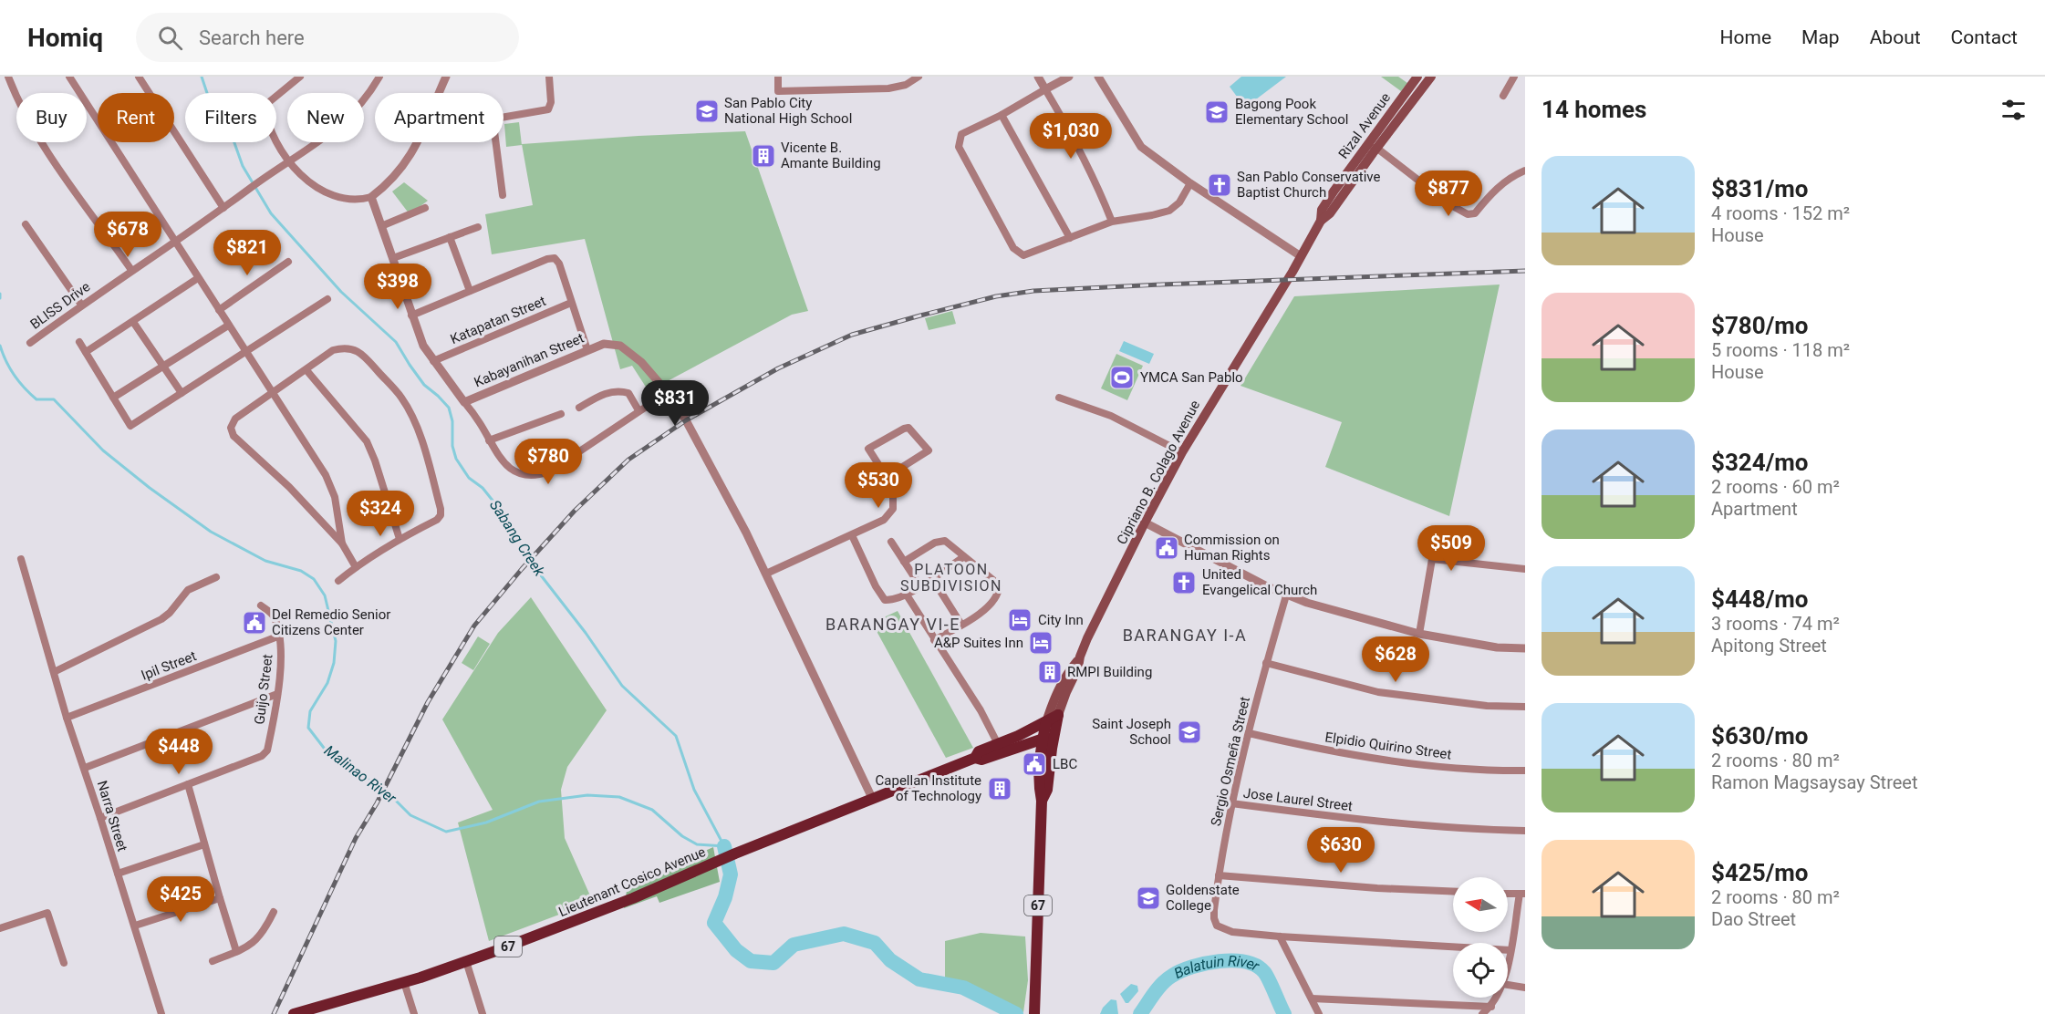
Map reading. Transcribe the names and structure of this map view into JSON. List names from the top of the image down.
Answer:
{
  "streets": {
    "main road": [
      "Rizal Avenue",
      "Cipriano B. Colago Avenue",
      "Lieutenant Cosico Avenue",
      "67"
    ],
    "street": [
      "BLISS Drive",
      "Katapatan Street",
      "Kabayanihan Street",
      "Ipil Street",
      "Guijo Street",
      "Elpidio Quirino Street",
      "Sergio Osmeña Street",
      "Jose Laurel Street",
      "Narra Street"
    ]
  },
  "crossings": [
    ["Rizal Avenue", "Cipriano B. Colago Avenue"],
    ["Cipriano B. Colago Avenue", "Lieutenant Cosico Avenue"],
    ["Ipil Street", "Guijo Street"],
    ["Ipil Street", "Narra Street"],
    ["Elpidio Quirino Street", "Sergio Osmeña Street"],
    ["Sergio Osmeña Street", "Jose Laurel Street"]
  ],
  "districts": ["PLATOON SUBDIVISION", "BARANGAY VI-E", "BARANGAY I-A"],
  "water": ["Sabang Creek", "Malinao River", "Balatuin River"],
  "places": {
    "school or university": [
      "San Pablo City National High School",
      "Bagong Pook Elementary School",
      "Saint Joseph School",
      "Goldenstate College"
    ],
    "building": ["Vicente B. Amante Building", "RMPI Building", "Capellan Institute of Technology"],
    "church": ["San Pablo Conservative Baptist Church", "United Evangelical Church"],
    "sports": ["YMCA San Pablo"],
    "public building": ["Commission on Human Rights", "Del Remedio Senior Citizens Center", "LBC"],
    "hotel": ["City Inn", "A&P Suites Inn"]
  },
  "north": "left",
  "page": {
    "header": "Homiq",
    "search": "Search here",
    "nav": [
      "Home",
      "Map",
      "About",
      "Contact"
    ],
    "heading": "14 homes",
    "chip": [
      "Buy",
      "Rent",
      "Filters",
      "New",
      "Apartment"
    ],
    "price": [
      "$1,030",
      "$877",
      "$678",
      "$821",
      "$398",
      "$831",
      "$780",
      "$530",
      "$324",
      "$509",
      "$628",
      "$448",
      "$630",
      "$425"
    ],
    "list": [
      {
        "name": "$831/mo",
        "note": "4 rooms · 152 m² · House"
      },
      {
        "name": "$780/mo",
        "note": "5 rooms · 118 m² · House"
      },
      {
        "name": "$324/mo",
        "note": "2 rooms · 60 m² · Apartment"
      },
      {
        "name": "$448/mo",
        "note": "3 rooms · 74 m² · Apitong Street"
      },
      {
        "name": "$630/mo",
        "note": "2 rooms · 80 m² · Ramon Magsaysay Street"
      },
      {
        "name": "$425/mo",
        "note": "2 rooms · 80 m² · Dao Street"
      }
    ]
  }
}
